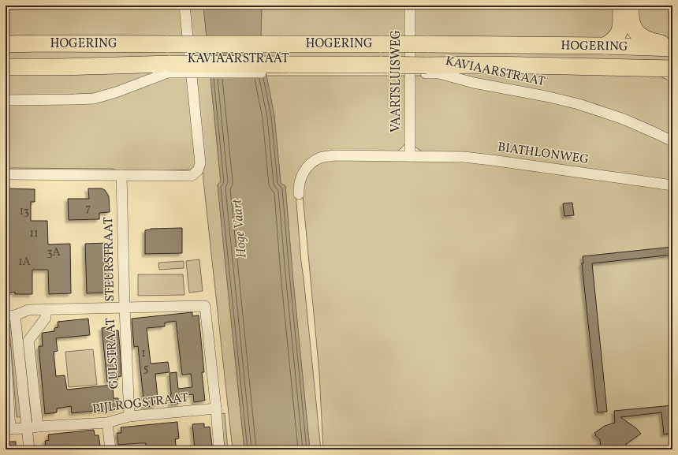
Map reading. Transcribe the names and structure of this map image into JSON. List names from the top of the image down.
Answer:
{
  "streets": {
    "highway": ["HOGERING"],
    "street": [
      "KAVIAARSTRAAT",
      "VAARTSLUISWEG",
      "BIATHLONWEG",
      "STEURSTRAAT",
      "GULSTRAAT",
      "PIJLROGSTRAAT"
    ]
  },
  "crossings": [
    ["HOGERING", "KAVIAARSTRAAT"],
    ["VAARTSLUISWEG", "BIATHLONWEG"],
    ["STEURSTRAAT", "GULSTRAAT"],
    ["GULSTRAAT", "PIJLROGSTRAAT"]
  ],
  "water": ["Hoge Vaart"],
  "house_numbers": [
    "7",
    "13",
    "11",
    "3A",
    "1A",
    "1",
    "5"
  ]
}
